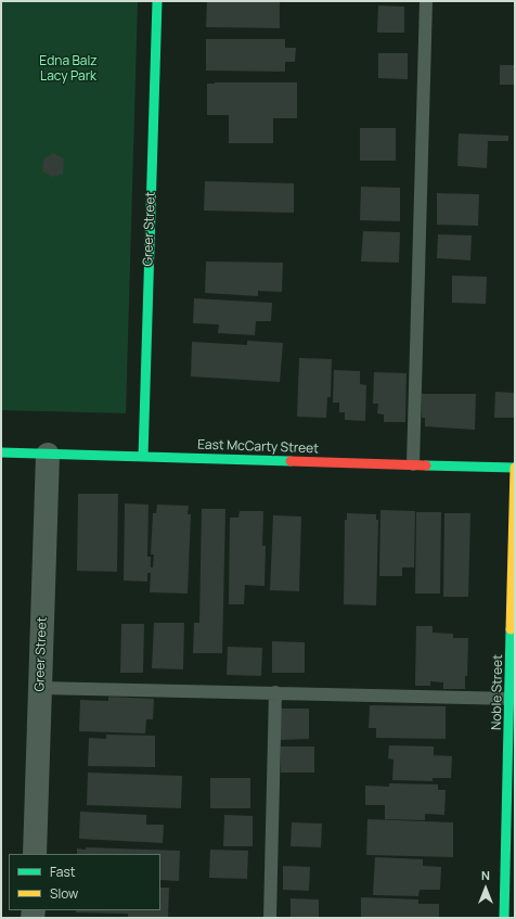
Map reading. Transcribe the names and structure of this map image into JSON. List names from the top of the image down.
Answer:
{
  "streets": {
    "street": ["Greer Street", "East McCarty Street", "Noble Street"]
  },
  "crossings": [
    ["Greer Street", "East McCarty Street"],
    ["East McCarty Street", "Noble Street"]
  ],
  "parks": ["Edna Balz Lacy Park"],
  "legend": ["Fast", "Slow"],
  "north": "top"
}
